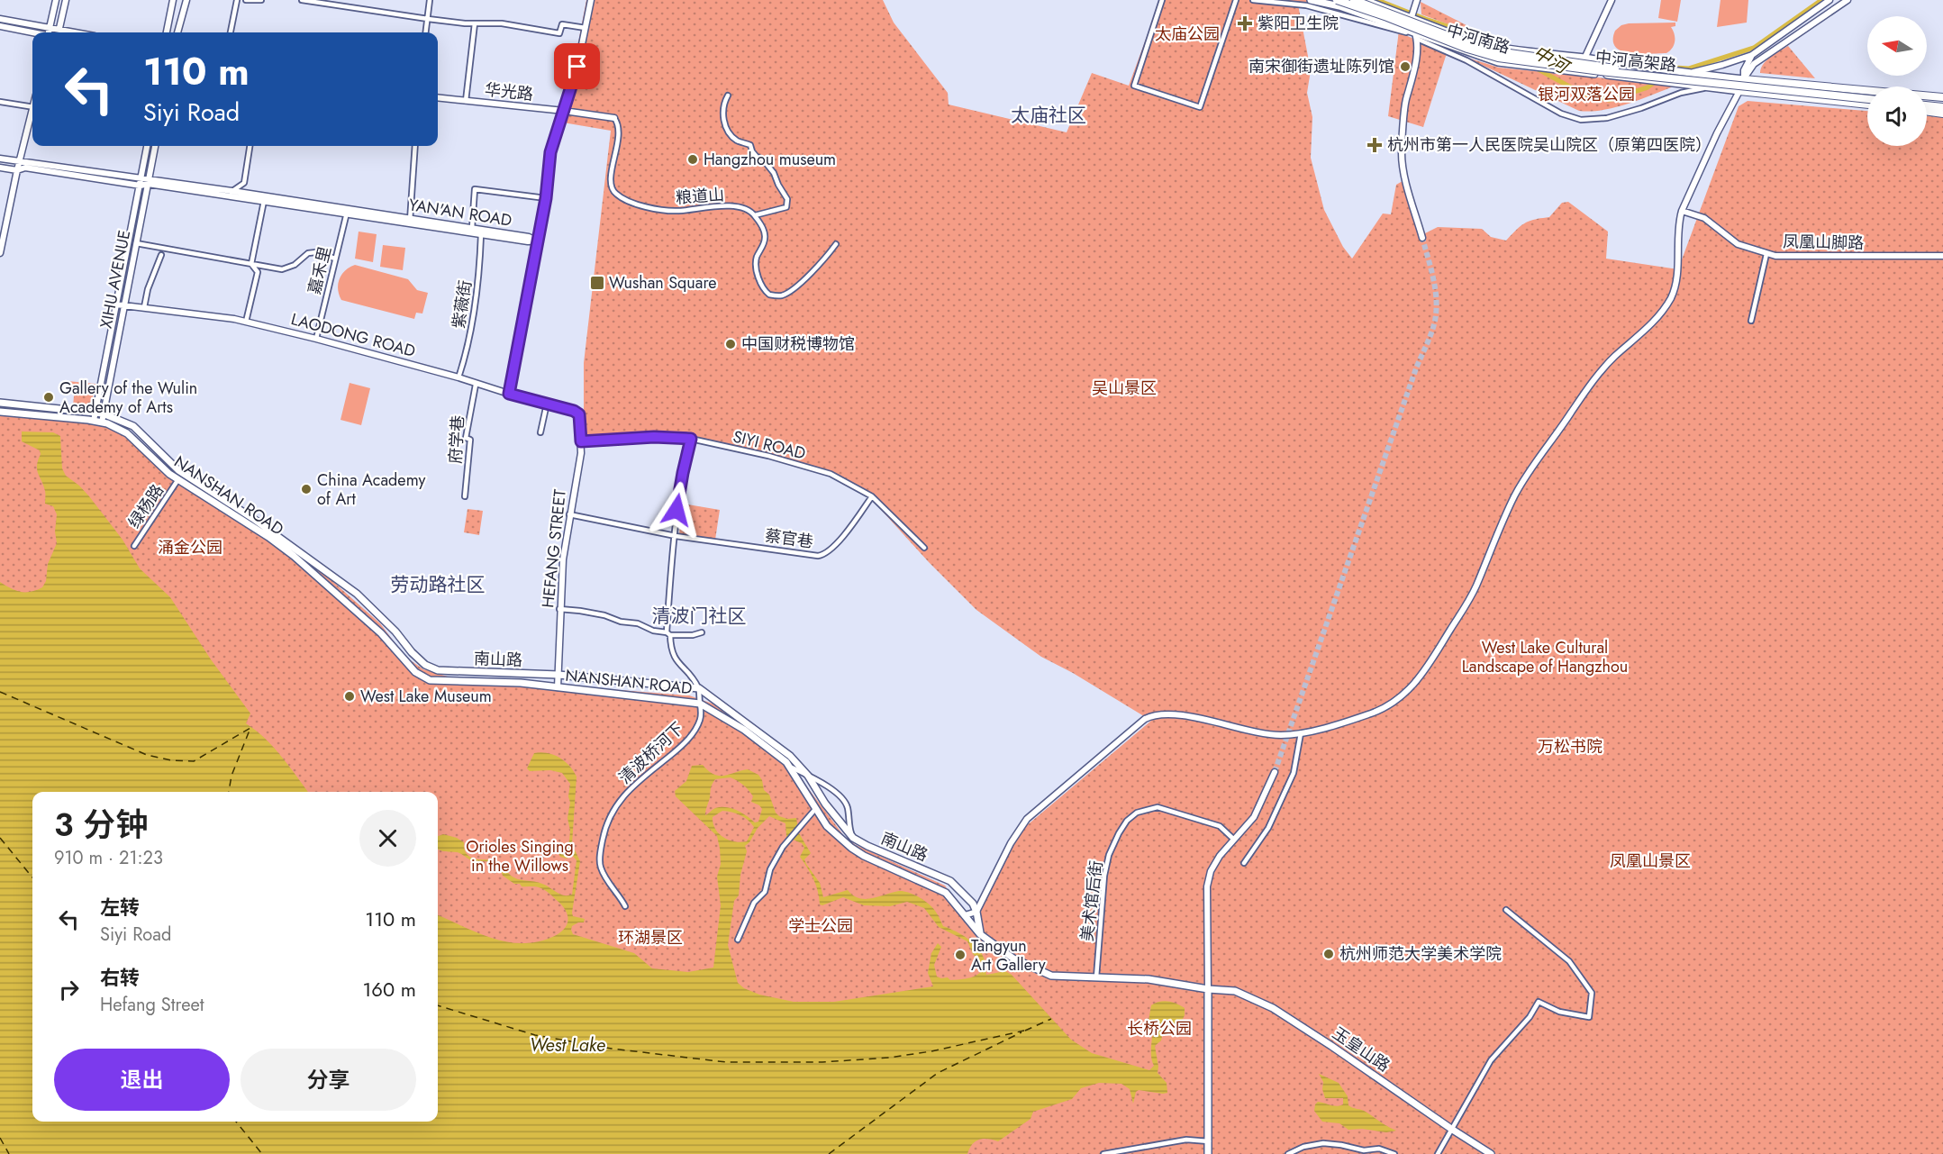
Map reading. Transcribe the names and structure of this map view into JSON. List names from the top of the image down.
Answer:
{
  "streets": {
    "highway": ["中河高架路"],
    "main road": [
      "中河南路",
      "NANSHAN ROAD",
      "南山路",
      "玉皇山路"
    ],
    "street": [
      "华光路",
      "粮道山",
      "YAN'AN ROAD",
      "凤凰山脚路",
      "嘉禾里",
      "XIHU AVENUE",
      "紫薇街",
      "LAODONG ROAD",
      "府学巷",
      "SIYI ROAD",
      "绿杨路",
      "蔡官巷",
      "HEFANG STREET",
      "清波桥河下",
      "美术馆后街"
    ]
  },
  "crossings": [
    ["华光路", "粮道山"],
    ["YAN'AN ROAD", "嘉禾里"],
    ["YAN'AN ROAD", "XIHU AVENUE"],
    ["YAN'AN ROAD", "紫薇街"],
    ["嘉禾里", "LAODONG ROAD"],
    ["XIHU AVENUE", "LAODONG ROAD"],
    ["XIHU AVENUE", "NANSHAN ROAD"],
    ["XIHU AVENUE", "南山路"],
    ["紫薇街", "LAODONG ROAD"],
    ["LAODONG ROAD", "府学巷"],
    ["LAODONG ROAD", "HEFANG STREET"],
    ["SIYI ROAD", "蔡官巷"],
    ["SIYI ROAD", "HEFANG STREET"],
    ["NANSHAN ROAD", "绿杨路"],
    ["NANSHAN ROAD", "HEFANG STREET"],
    ["NANSHAN ROAD", "南山路"],
    ["NANSHAN ROAD", "清波桥河下"],
    ["NANSHAN ROAD", "美术馆后街"],
    ["NANSHAN ROAD", "玉皇山路"],
    ["HEFANG STREET", "南山路"],
    ["南山路", "清波桥河下"]
  ],
  "districts": ["太庙社区", "劳动路社区", "清波门社区"],
  "water": ["中河", "West Lake"],
  "parks": [
    "太庙公园",
    "银河双落公园",
    "吴山景区",
    "涌金公园",
    "West Lake Cultural Landscape of Hangzhou",
    "万松书院",
    "Orioles Singing in the Willows",
    "凤凰山景区",
    "学士公园",
    "环湖景区",
    "长桥公园"
  ],
  "places": {
    "health": ["紫阳卫生院", "杭州市第一人民医院吴山院区（原第四医院）"],
    "other": [
      "南宋御街遗址陈列馆",
      "Hangzhou museum",
      "中国财税博物馆",
      "Gallery of the Wulin Academy of Arts",
      "China Academy of Art",
      "West Lake Museum",
      "杭州师范大学美术学院",
      "Tangyun Art Gallery"
    ],
    "transit": ["Wushan Square"]
  },
  "north": "left",
  "page": {
    "turn": ["110 m", "Siyi Road"],
    "heading": ["3 分钟", "910 m · 21:23"],
    "list": [
      {
        "name": "左转",
        "note": "Siyi Road",
        "value": "110 m"
      },
      {
        "name": "右转",
        "note": "Hefang Street",
        "value": "160 m"
      }
    ],
    "buttons": ["退出", "分享"]
  }
}
